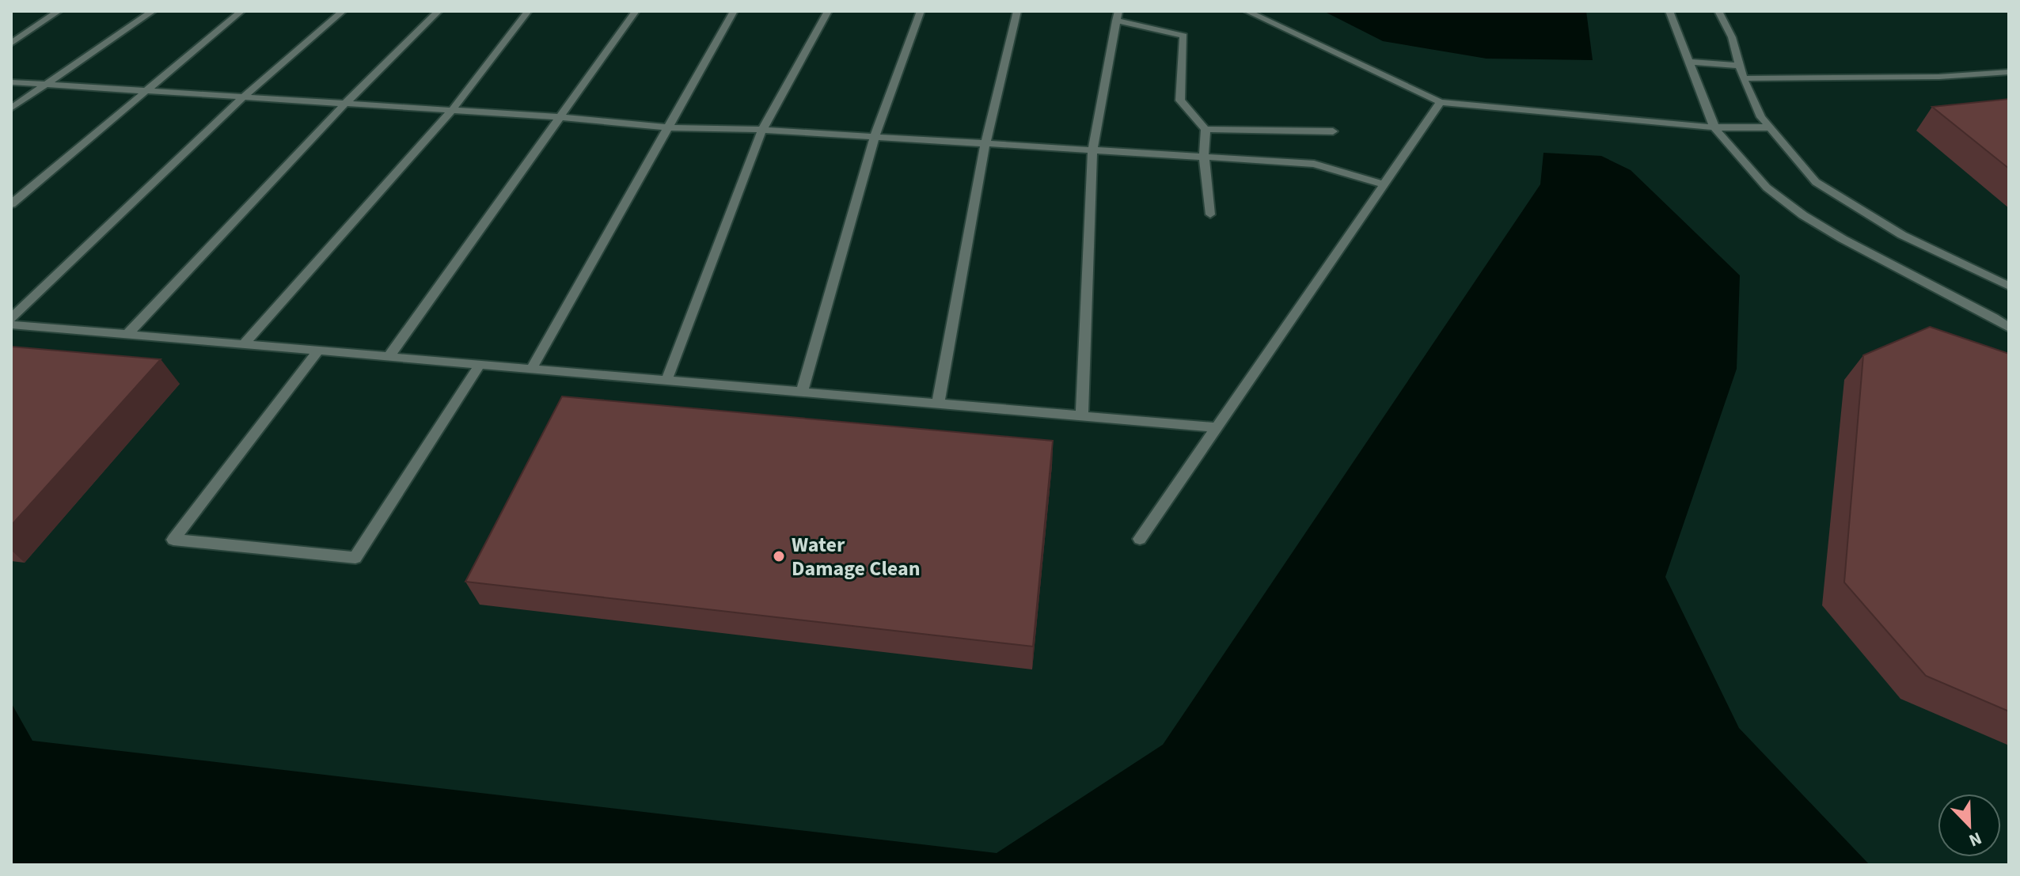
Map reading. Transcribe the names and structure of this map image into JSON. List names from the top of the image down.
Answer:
{
  "places": ["Water Damage Clean"],
  "north": "bottom right"
}
